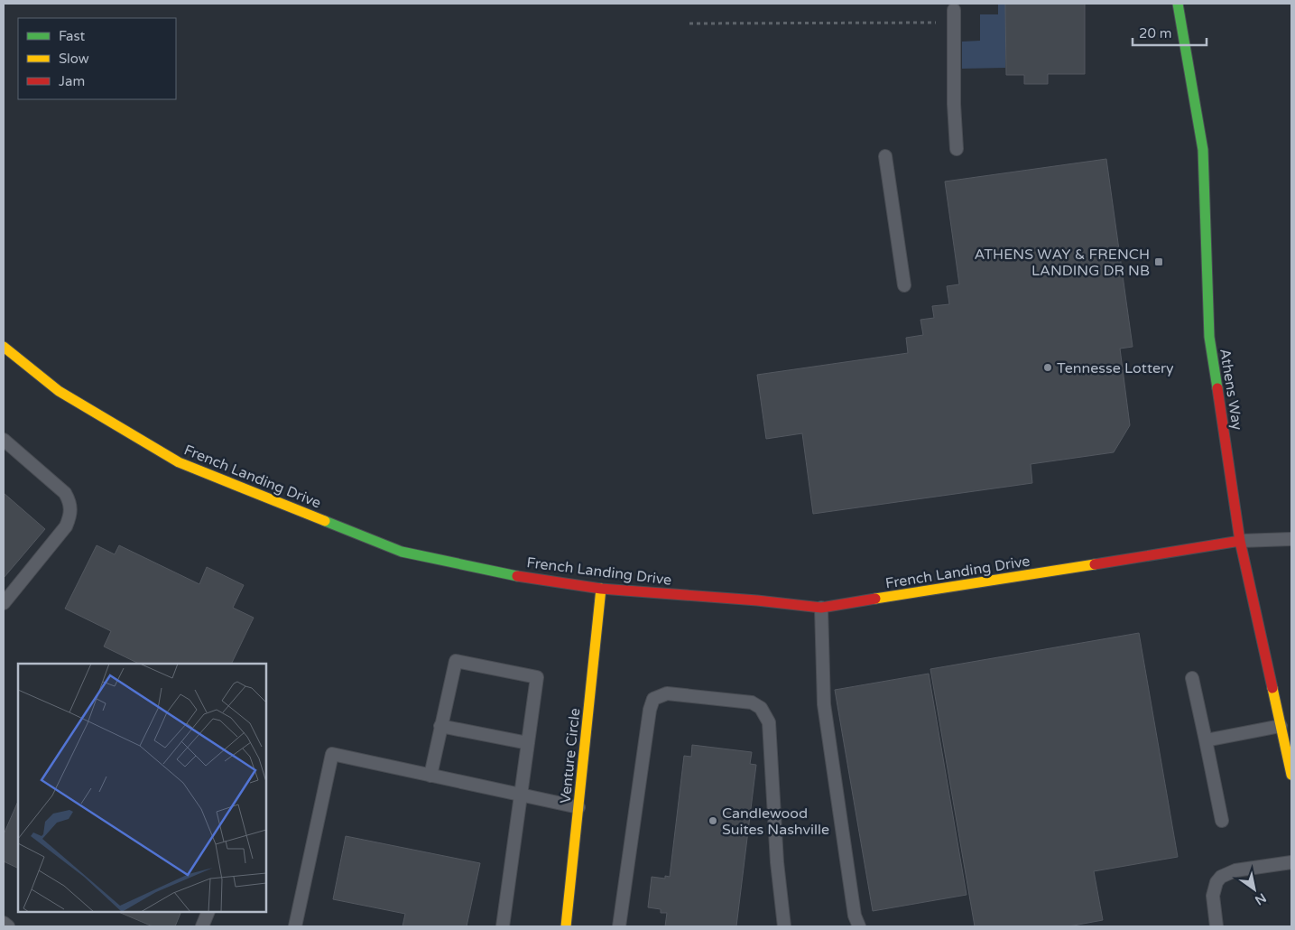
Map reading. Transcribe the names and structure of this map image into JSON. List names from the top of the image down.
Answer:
{
  "streets": {
    "street": ["Athens Way", "French Landing Drive", "Venture Circle"]
  },
  "crossings": [
    ["Athens Way", "French Landing Drive"],
    ["French Landing Drive", "Venture Circle"]
  ],
  "places": {
    "transit": ["ATHENS WAY & FRENCH LANDING DR NB"],
    "other": ["Tennesse Lottery", "Candlewood Suites Nashville"]
  },
  "legend": ["Fast", "Slow", "Jam"],
  "scale_bar": "20 m",
  "north": "bottom right"
}
